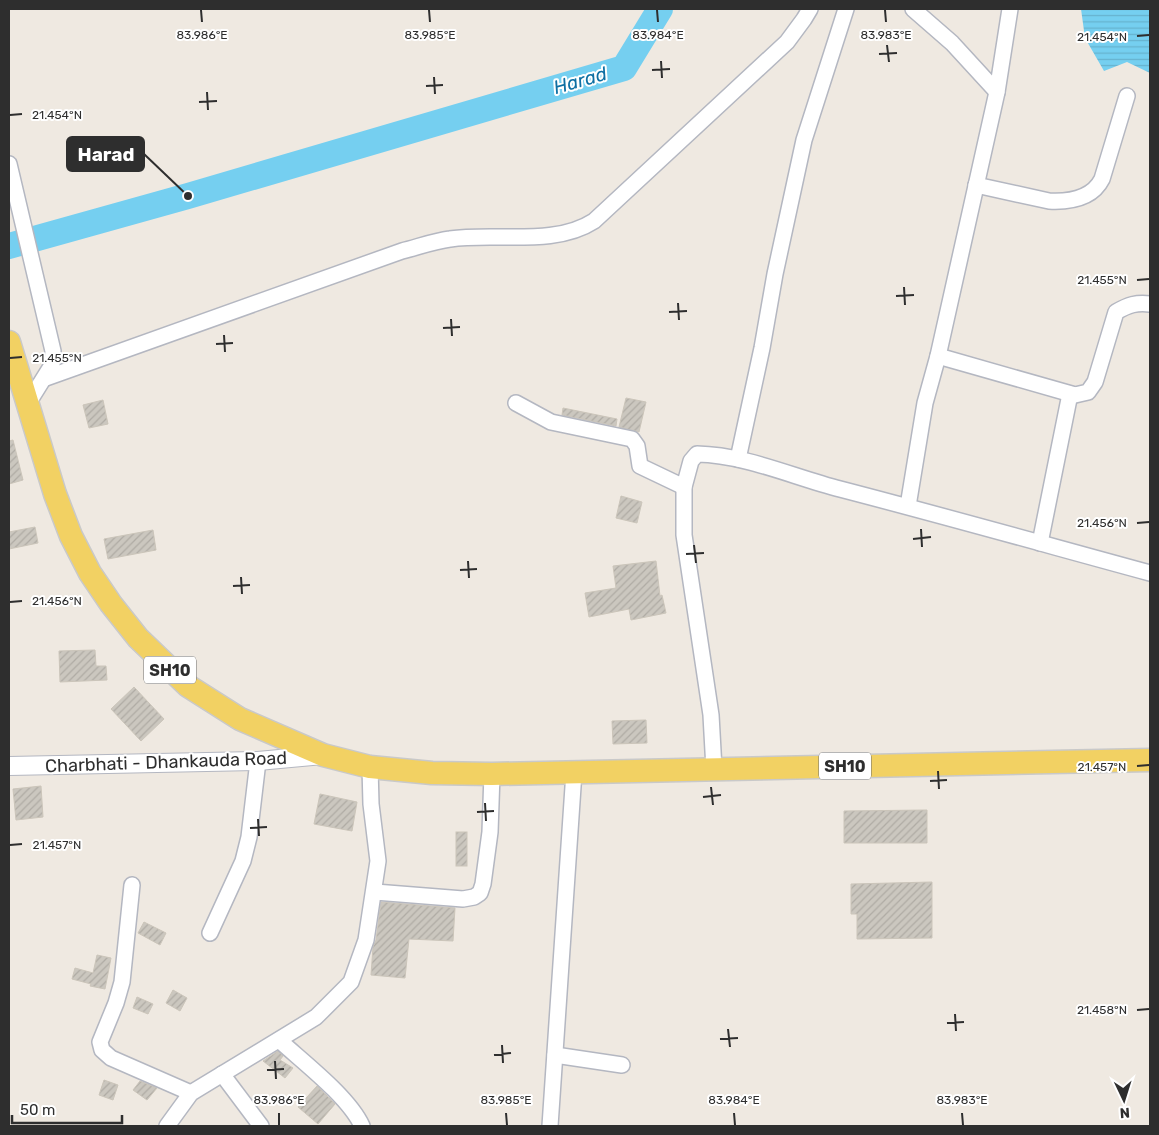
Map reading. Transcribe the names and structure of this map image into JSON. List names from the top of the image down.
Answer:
{
  "streets": {
    "main road": ["SH10"],
    "street": ["Charbhati - Dhankauda Road"]
  },
  "crossings": [
    ["SH10", "Charbhati - Dhankauda Road"]
  ],
  "water": ["Harad"],
  "places": ["Harad"],
  "scale_bar": "50 m",
  "north": "bottom",
  "coordinates": [
    "83.986°E",
    "83.985°E",
    "83.984°E",
    "83.983°E",
    "21.454°N",
    "21.455°N",
    "21.456°N",
    "21.457°N",
    "21.458°N"
  ]
}
